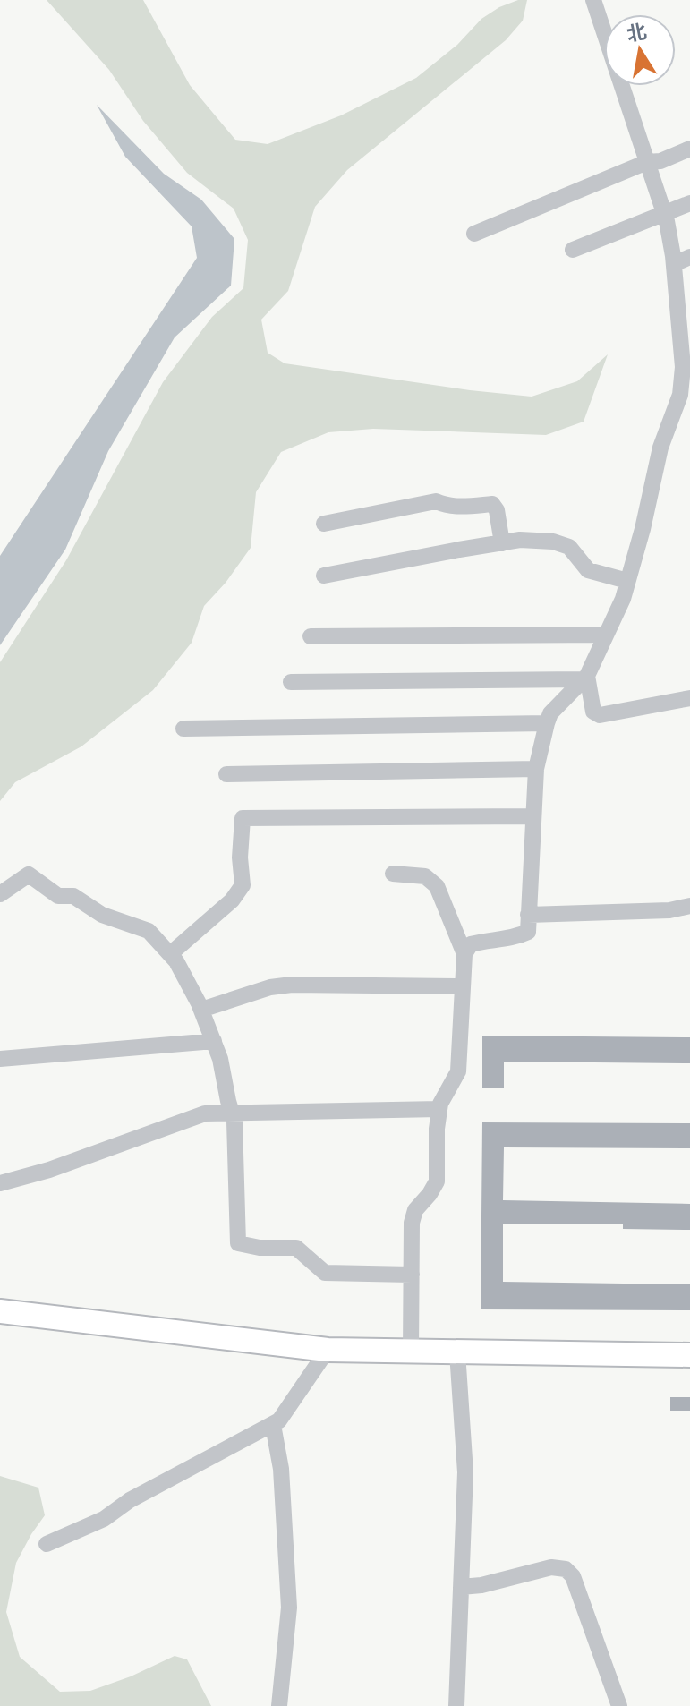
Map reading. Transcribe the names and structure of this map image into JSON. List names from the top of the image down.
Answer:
{
  "north": "top"
}
